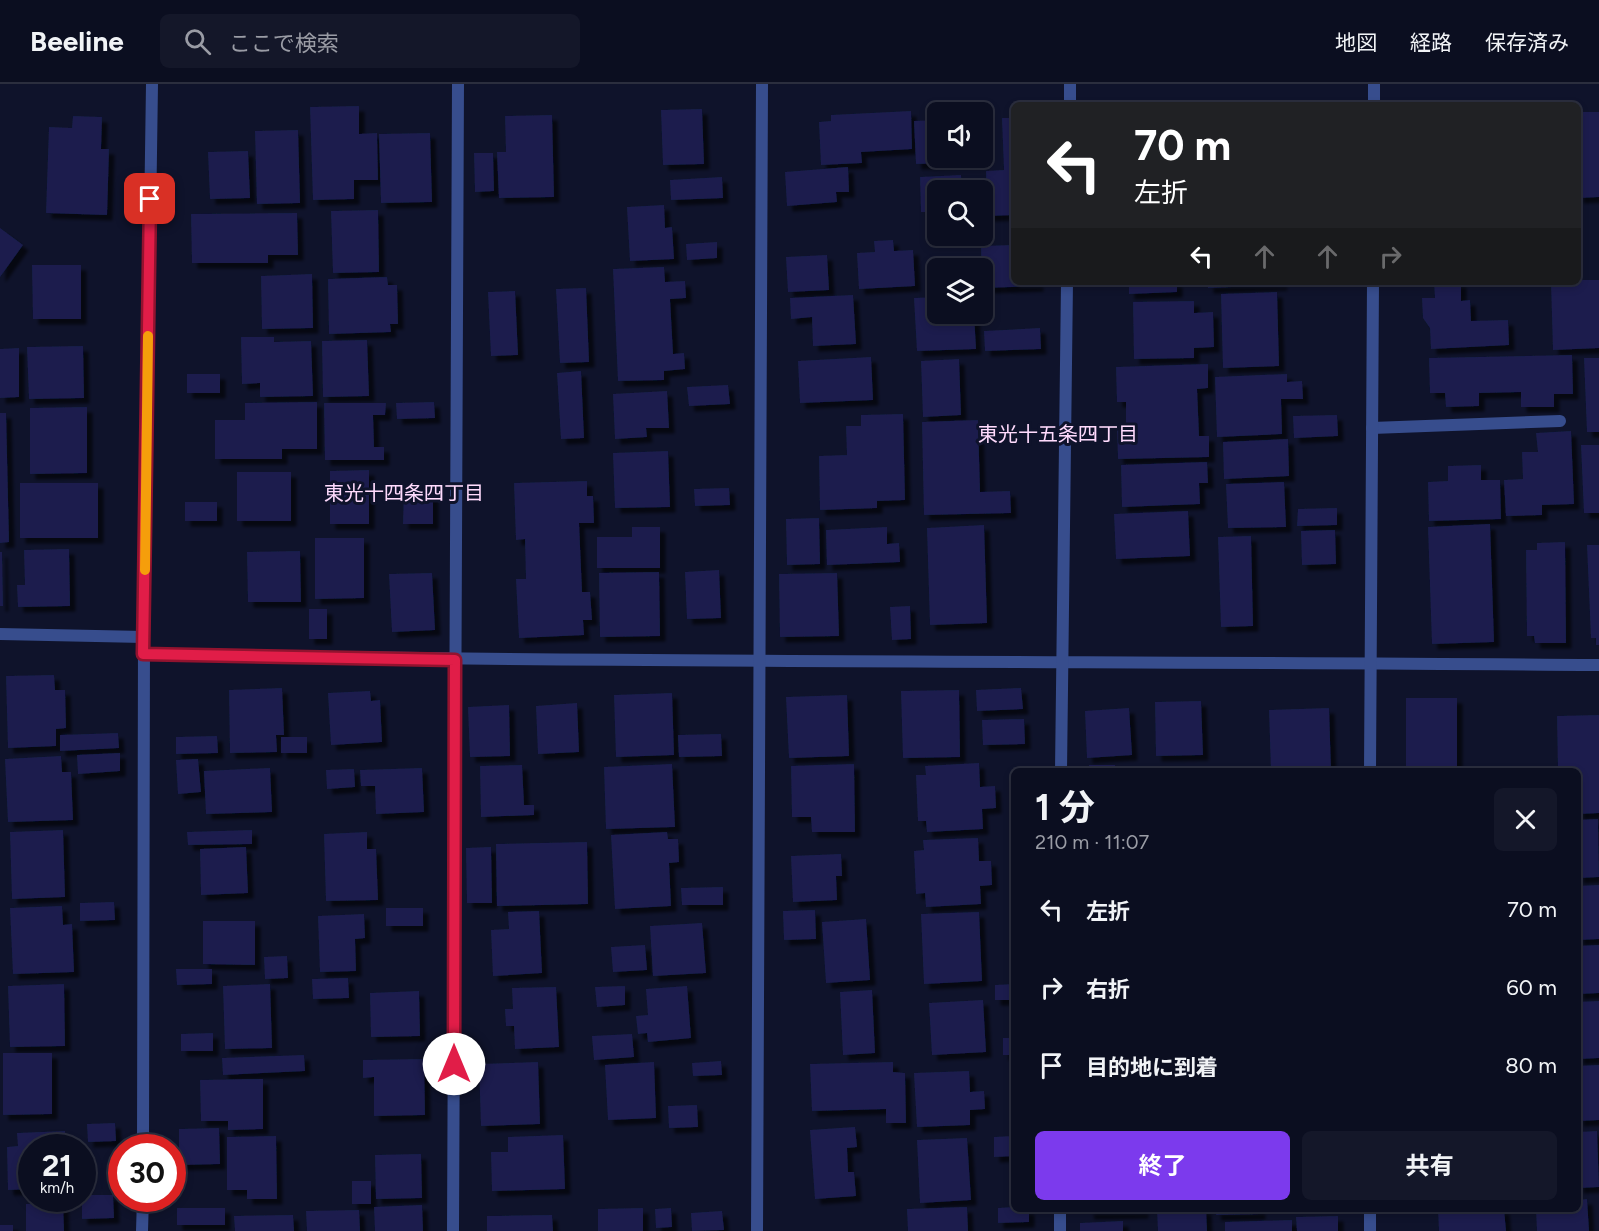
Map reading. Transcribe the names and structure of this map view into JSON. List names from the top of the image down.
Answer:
{
  "districts": ["東光十五条四丁目", "東光十四条四丁目"],
  "page": {
    "header": "Beeline",
    "search": "ここで検索",
    "nav": ["地図", "経路", "保存済み"],
    "turn": ["70 m", "左折"],
    "heading": ["1 分", "210 m · 11:07"],
    "list": [
      {
        "name": "左折",
        "value": "70 m"
      },
      {
        "name": "右折",
        "value": "60 m"
      },
      {
        "name": "目的地に到着",
        "value": "80 m"
      }
    ],
    "buttons": ["終了", "共有"],
    "speed": "21 km/h",
    "limit": "30"
  }
}
